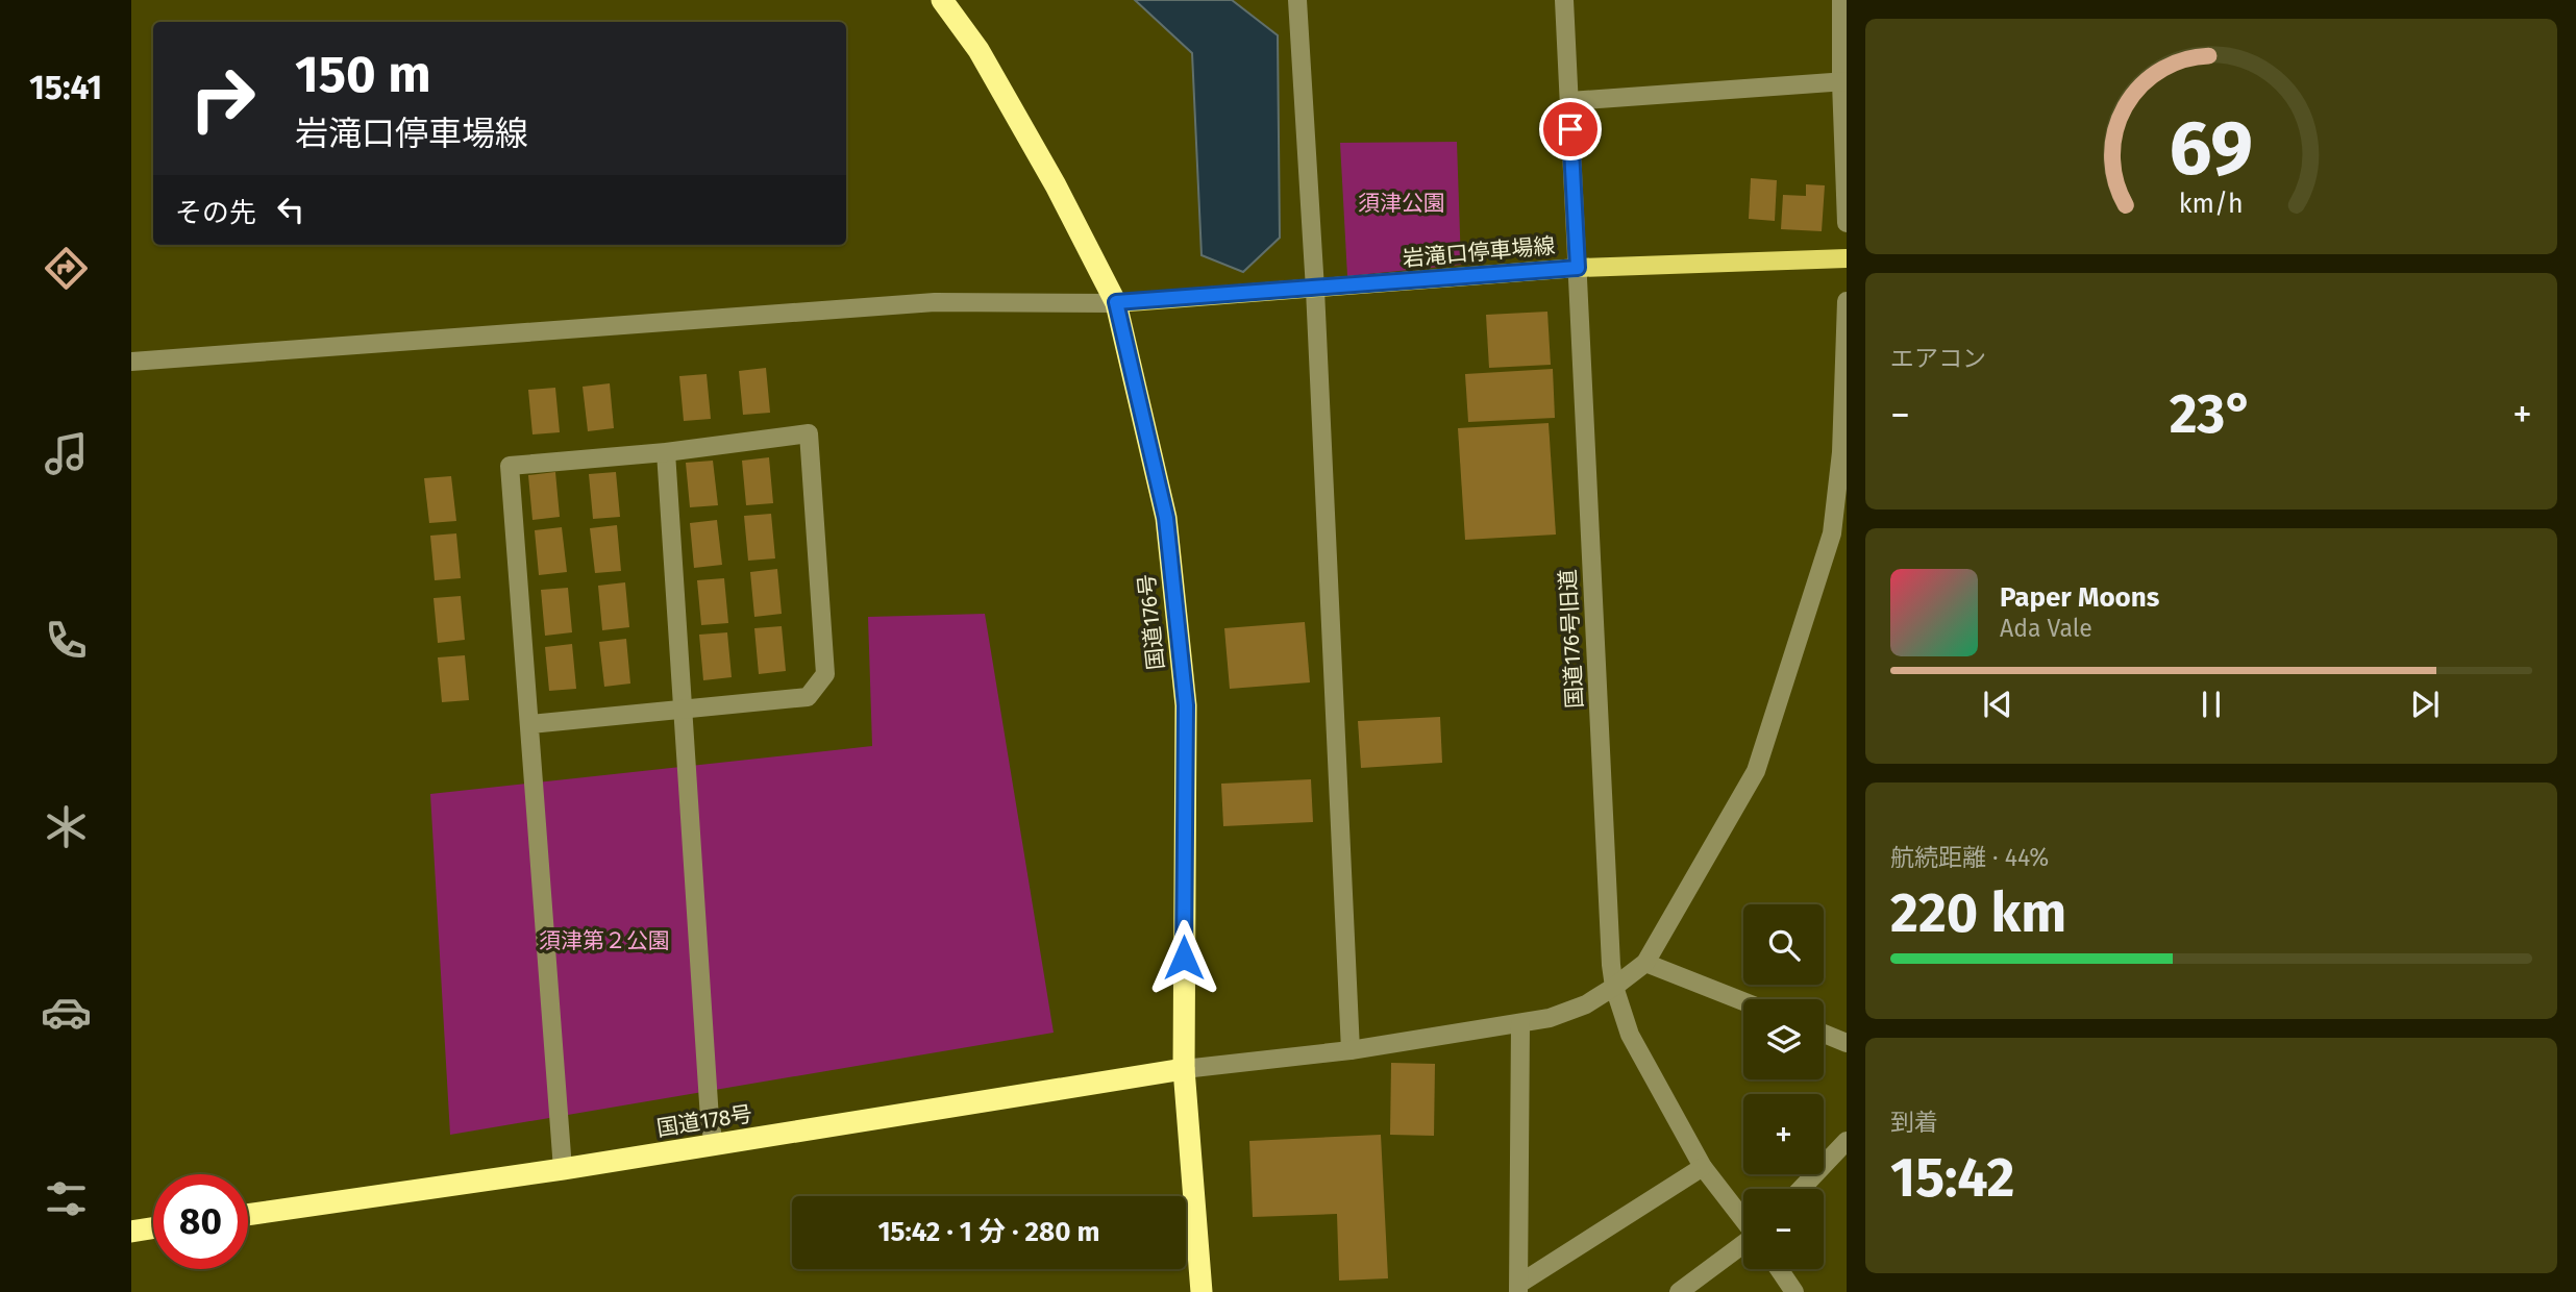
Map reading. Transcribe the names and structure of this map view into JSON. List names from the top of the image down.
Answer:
{
  "streets": {
    "highway": ["国道176号", "国道178号"],
    "main road": ["岩滝口停車場線"],
    "street": ["国道176号旧道"]
  },
  "crossings": [
    ["岩滝口停車場線", "国道176号"],
    ["岩滝口停車場線", "国道176号旧道"],
    ["国道176号", "国道178号"]
  ],
  "parks": ["須津公園", "須津第２公園"],
  "page": {
    "tabs": "15:41",
    "turn": ["150 m", "岩滝口停車場線"],
    "then": "その先",
    "tile": [
      "エアコン",
      ["航続距離 · 44%", "220 km"],
      ["到着", "15:42"]
    ],
    "heat": ["−", "23°", "+"],
    "song": ["Paper Moons", "Ada Vale"],
    "map_buttons": ["+", "−"],
    "limit": "80",
    "trip": "15:42 · 1 分 · 280 m",
    "gauge": ["69", "km/h"]
  }
}
